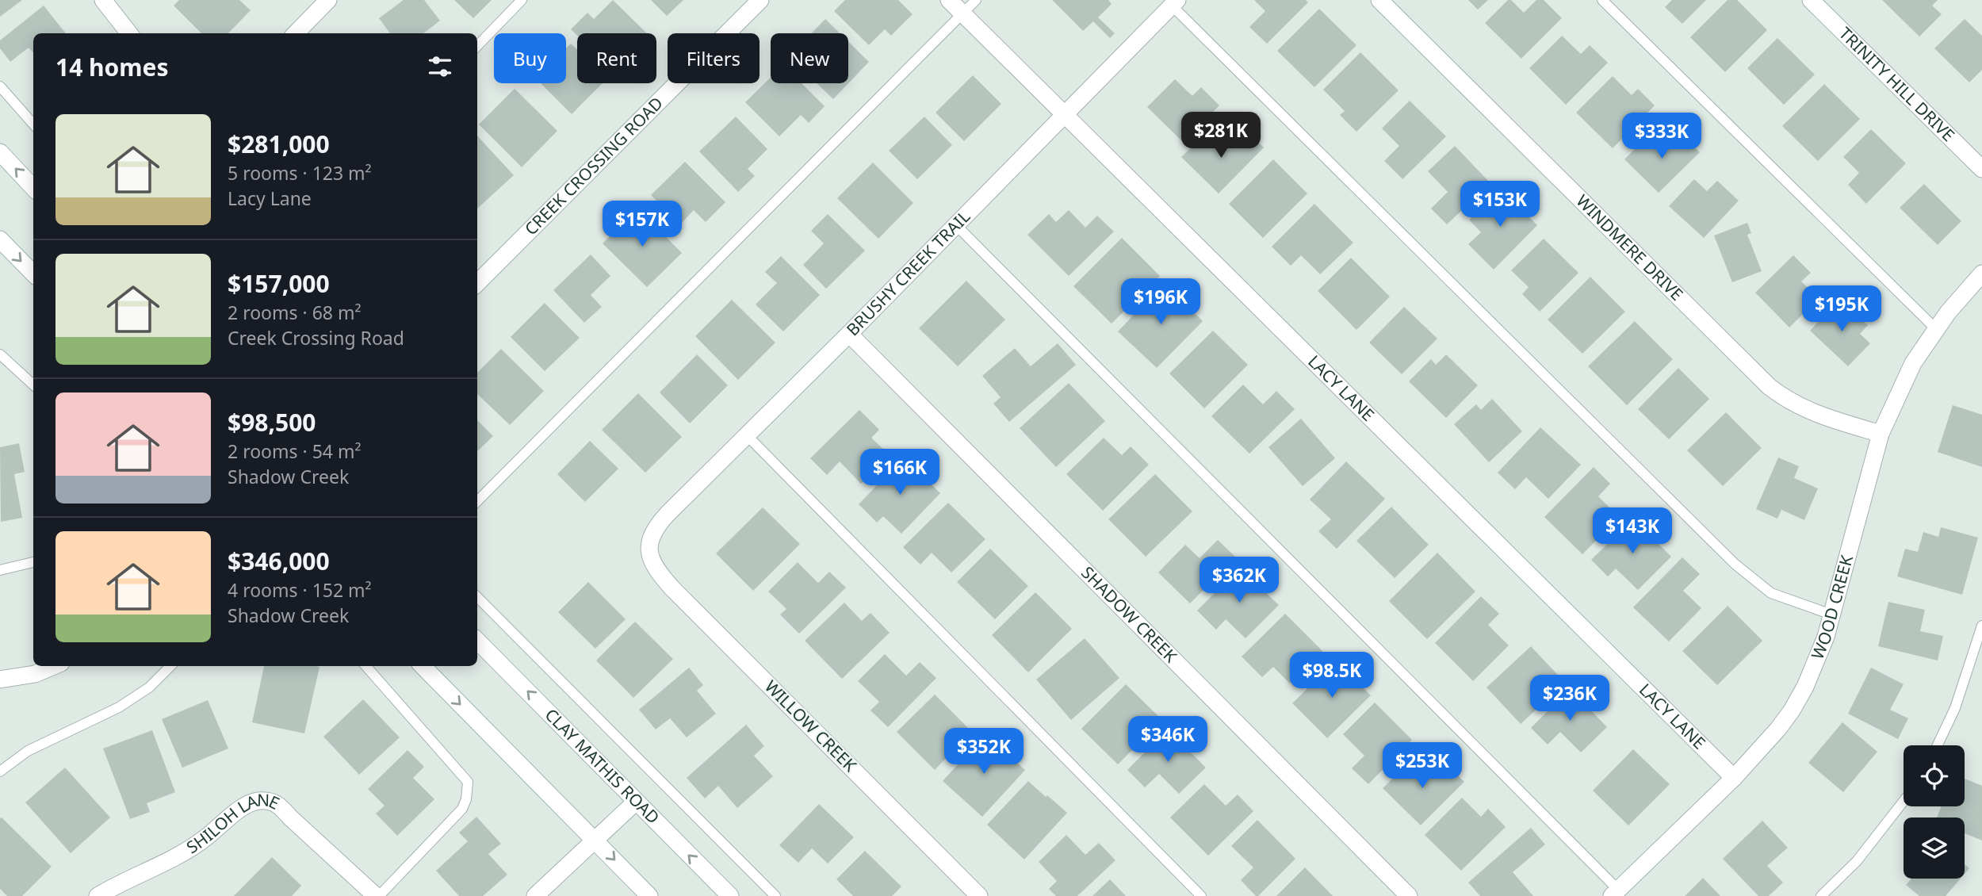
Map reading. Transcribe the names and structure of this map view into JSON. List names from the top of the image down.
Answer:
{
  "streets": {
    "street": [
      "TRINITY HILL DRIVE",
      "CREEK CROSSING ROAD",
      "WINDMERE DRIVE",
      "BRUSHY CREEK TRAIL",
      "LACY LANE",
      "WOOD CREEK",
      "SHADOW CREEK",
      "WILLOW CREEK",
      "CLAY MATHIS ROAD",
      "SHILOH LANE"
    ]
  },
  "crossings": [
    ["WINDMERE DRIVE", "WOOD CREEK"],
    ["BRUSHY CREEK TRAIL", "LACY LANE"],
    ["BRUSHY CREEK TRAIL", "SHADOW CREEK"],
    ["BRUSHY CREEK TRAIL", "WILLOW CREEK"],
    ["LACY LANE", "WOOD CREEK"]
  ],
  "page": {
    "chip": [
      "Buy",
      "Rent",
      "Filters",
      "New"
    ],
    "heading": "14 homes",
    "list": [
      {
        "name": "$281,000",
        "note": "5 rooms · 123 m² · Lacy Lane"
      },
      {
        "name": "$157,000",
        "note": "2 rooms · 68 m² · Creek Crossing Road"
      },
      {
        "name": "$98,500",
        "note": "2 rooms · 54 m² · Shadow Creek"
      },
      {
        "name": "$346,000",
        "note": "4 rooms · 152 m² · Shadow Creek"
      }
    ],
    "price": [
      "$281K",
      "$333K",
      "$153K",
      "$157K",
      "$196K",
      "$195K",
      "$166K",
      "$143K",
      "$362K",
      "$98.5K",
      "$236K",
      "$346K",
      "$352K",
      "$253K"
    ]
  }
}
